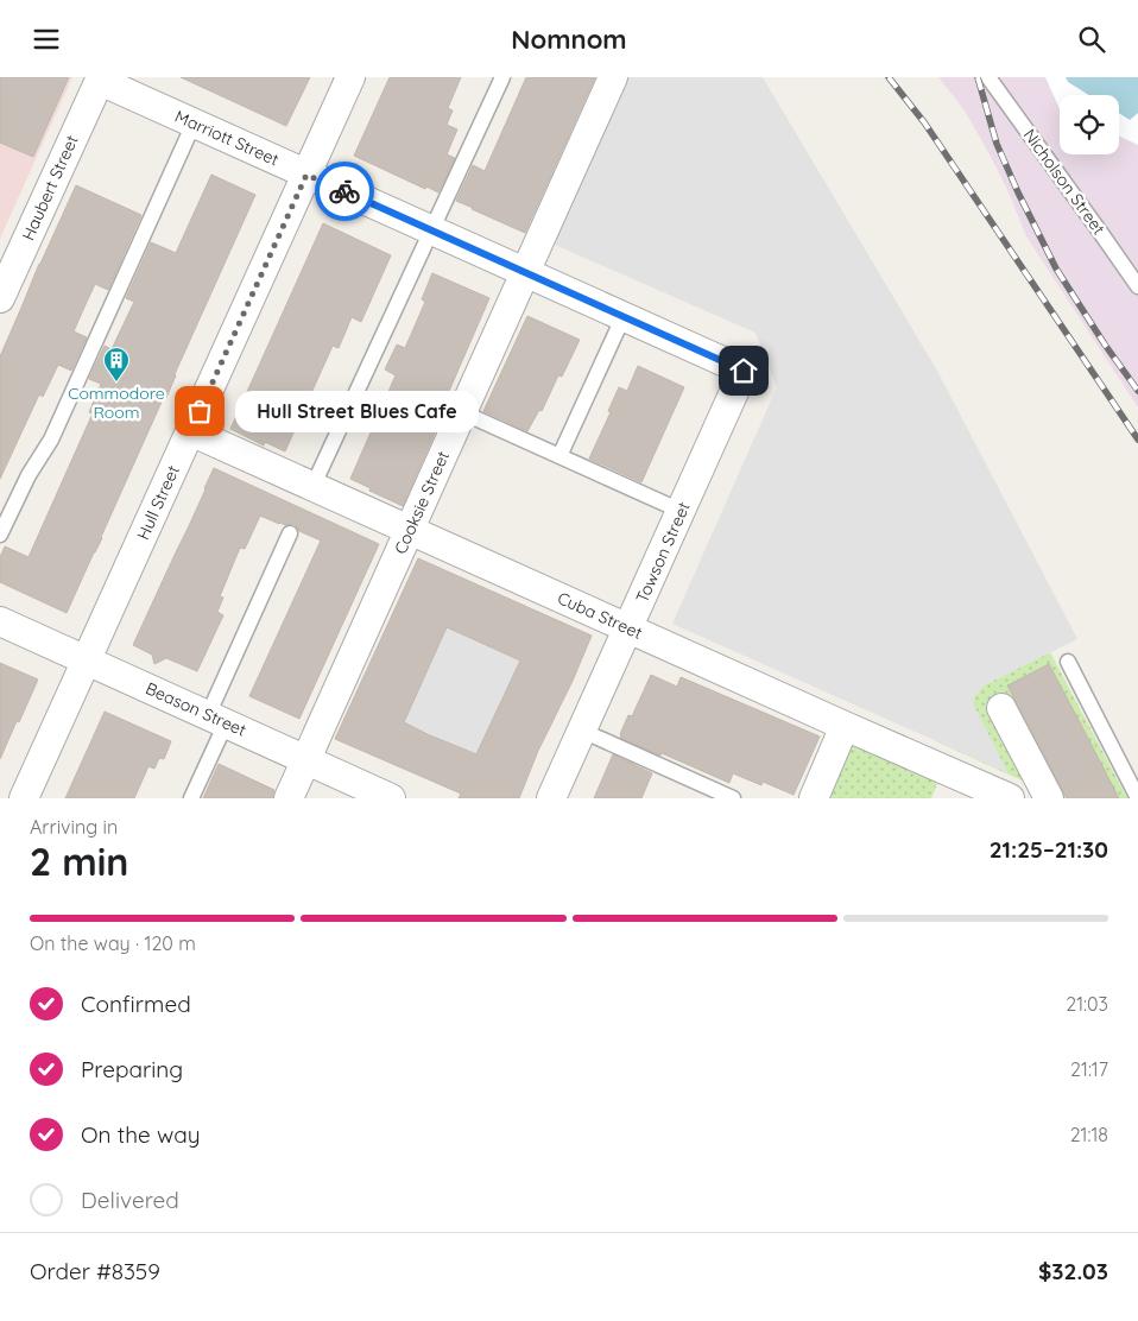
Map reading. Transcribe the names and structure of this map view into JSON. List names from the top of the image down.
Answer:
{
  "streets": {
    "street": [
      "Marriott Street",
      "Haubert Street",
      "Hull Street",
      "Cooksie Street",
      "Towson Street",
      "Cuba Street",
      "Beason Street"
    ],
    "lane": ["Nicholson Street"]
  },
  "crossings": [
    ["Marriott Street", "Haubert Street"],
    ["Marriott Street", "Hull Street"],
    ["Marriott Street", "Cooksie Street"],
    ["Marriott Street", "Towson Street"],
    ["Hull Street", "Cuba Street"],
    ["Hull Street", "Beason Street"],
    ["Cooksie Street", "Cuba Street"],
    ["Cooksie Street", "Beason Street"],
    ["Towson Street", "Cuba Street"]
  ],
  "places": {
    "building": ["Commodore Room"],
    "other": ["Hull Street Blues Cafe"]
  },
  "page": {
    "header": "Nomnom",
    "bubble": "Hull Street Blues Cafe",
    "heading": ["2 min", "Arriving in", "21:25–21:30"],
    "panel": ["Order #8359", "$32.03"],
    "bar": "On the way · 120 m",
    "list": [
      ["Confirmed", "21:03"],
      ["Preparing", "21:17"],
      ["On the way", "21:18"],
      "Delivered"
    ]
  }
}
